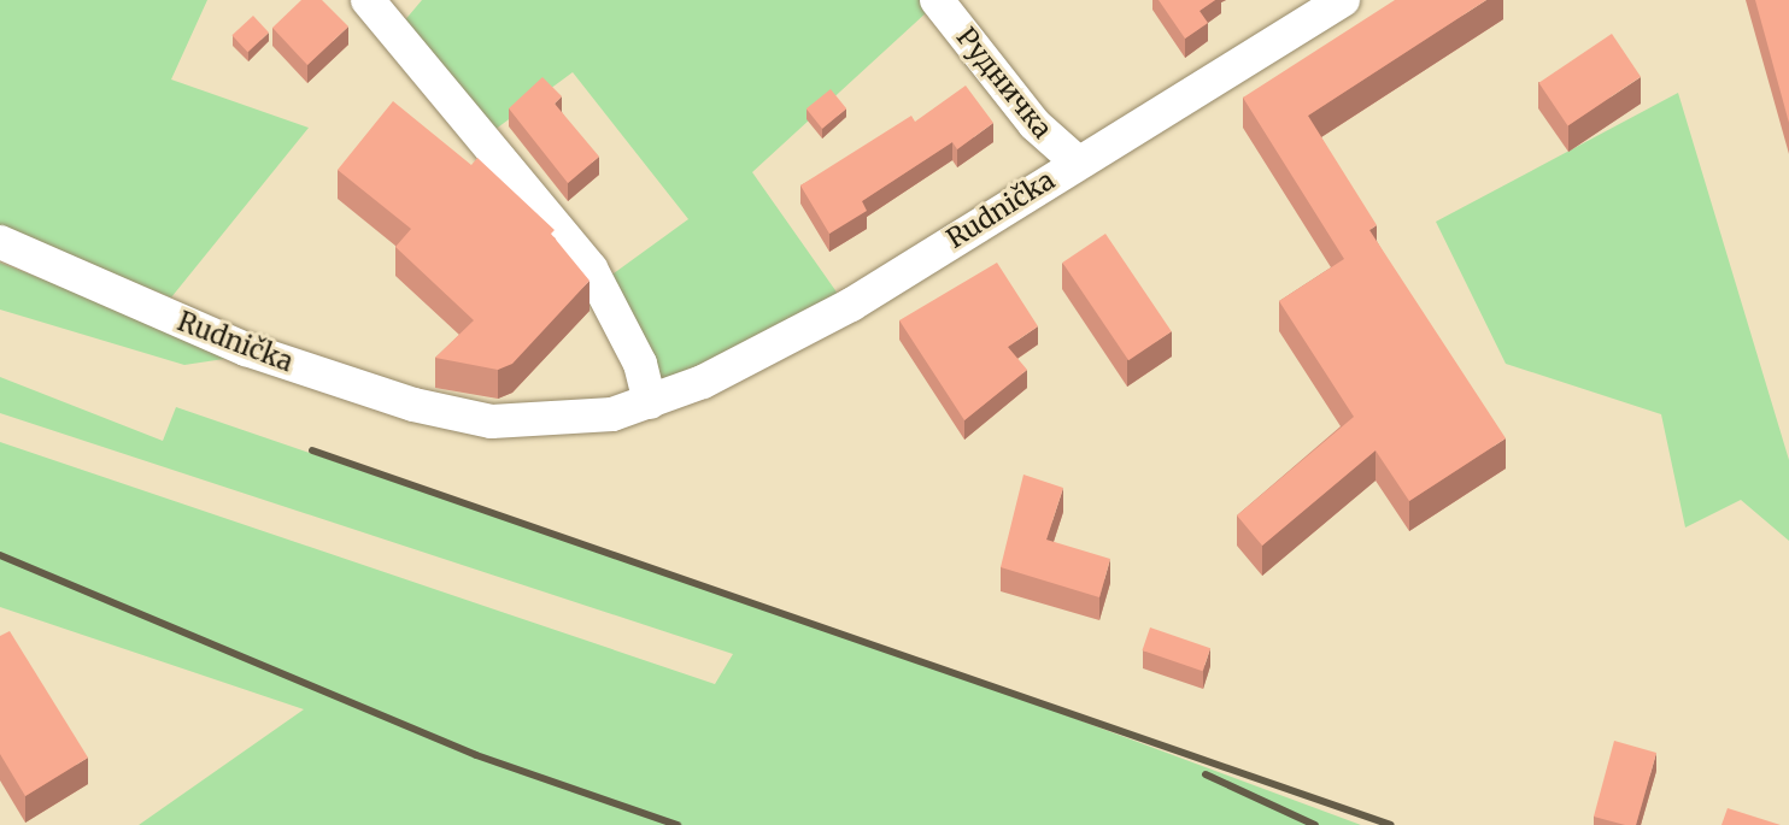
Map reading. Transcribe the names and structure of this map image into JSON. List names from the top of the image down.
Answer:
{
  "streets": {
    "street": ["Рудничка", "Rudnička"]
  },
  "crossings": [
    ["Рудничка", "Rudnička"]
  ]
}
